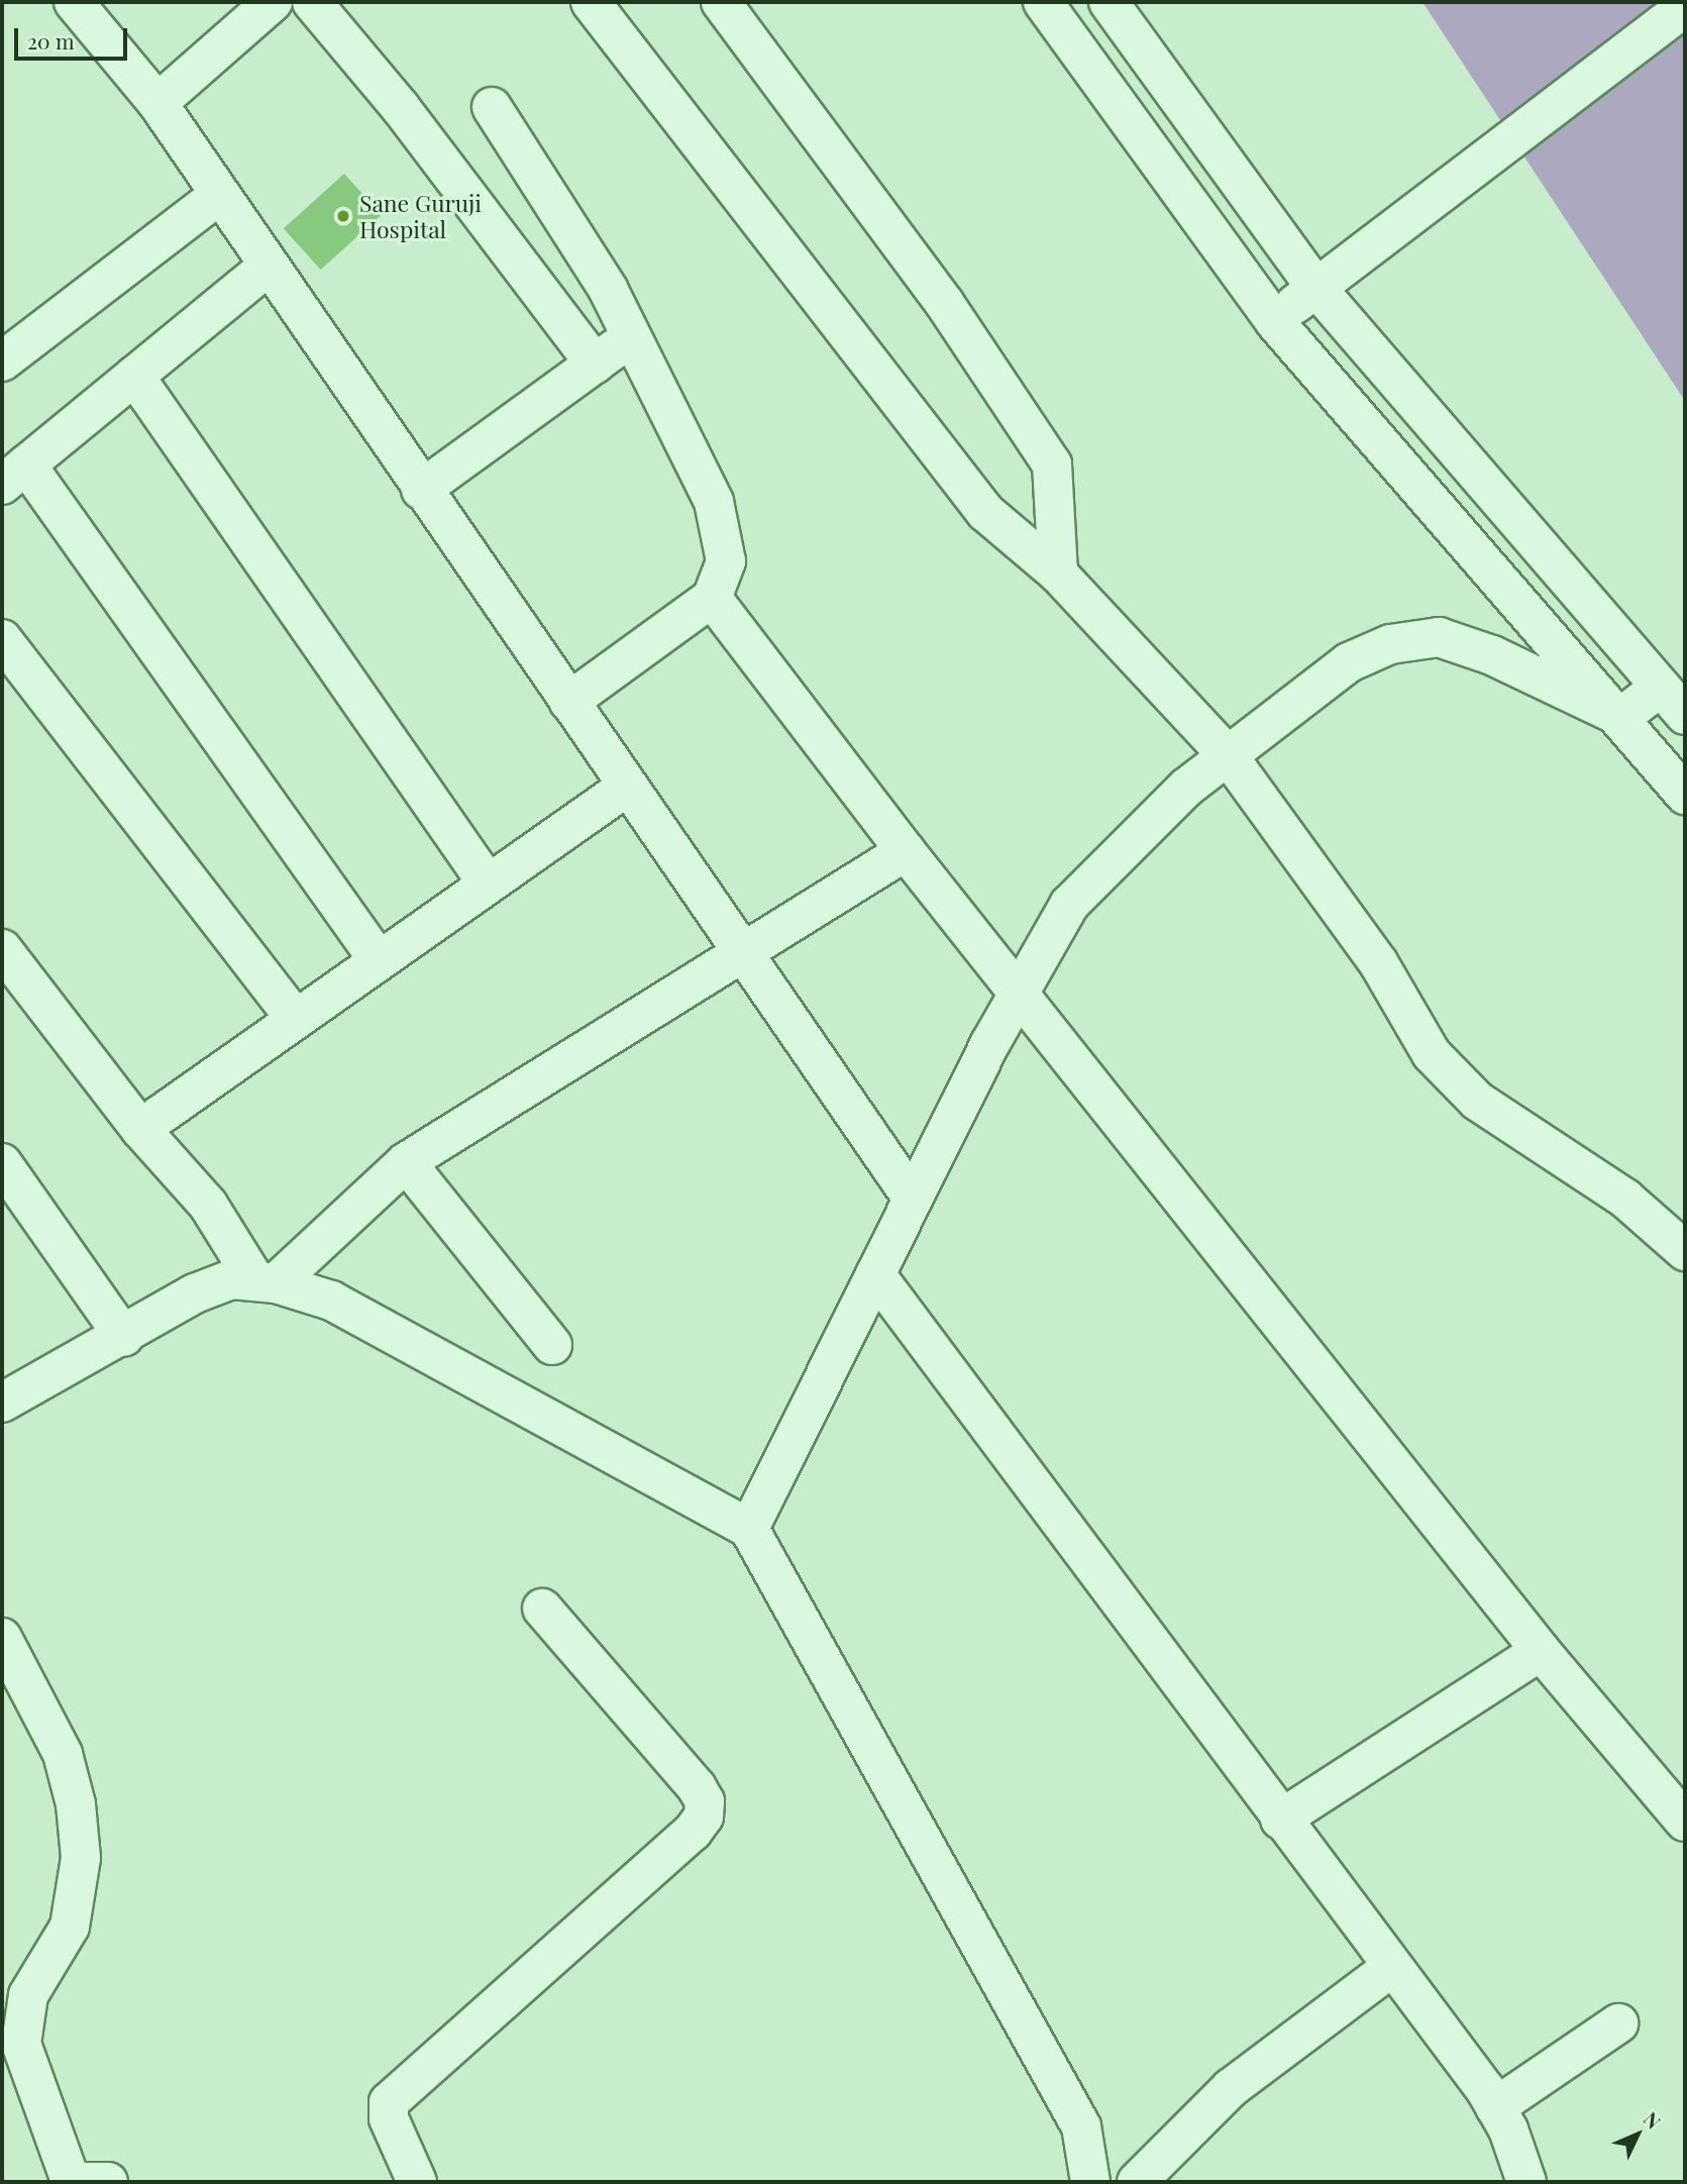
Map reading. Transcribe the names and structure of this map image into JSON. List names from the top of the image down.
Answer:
{
  "places": ["Sane Guruji Hospital"],
  "scale_bar": "20 m",
  "north": "top right"
}
